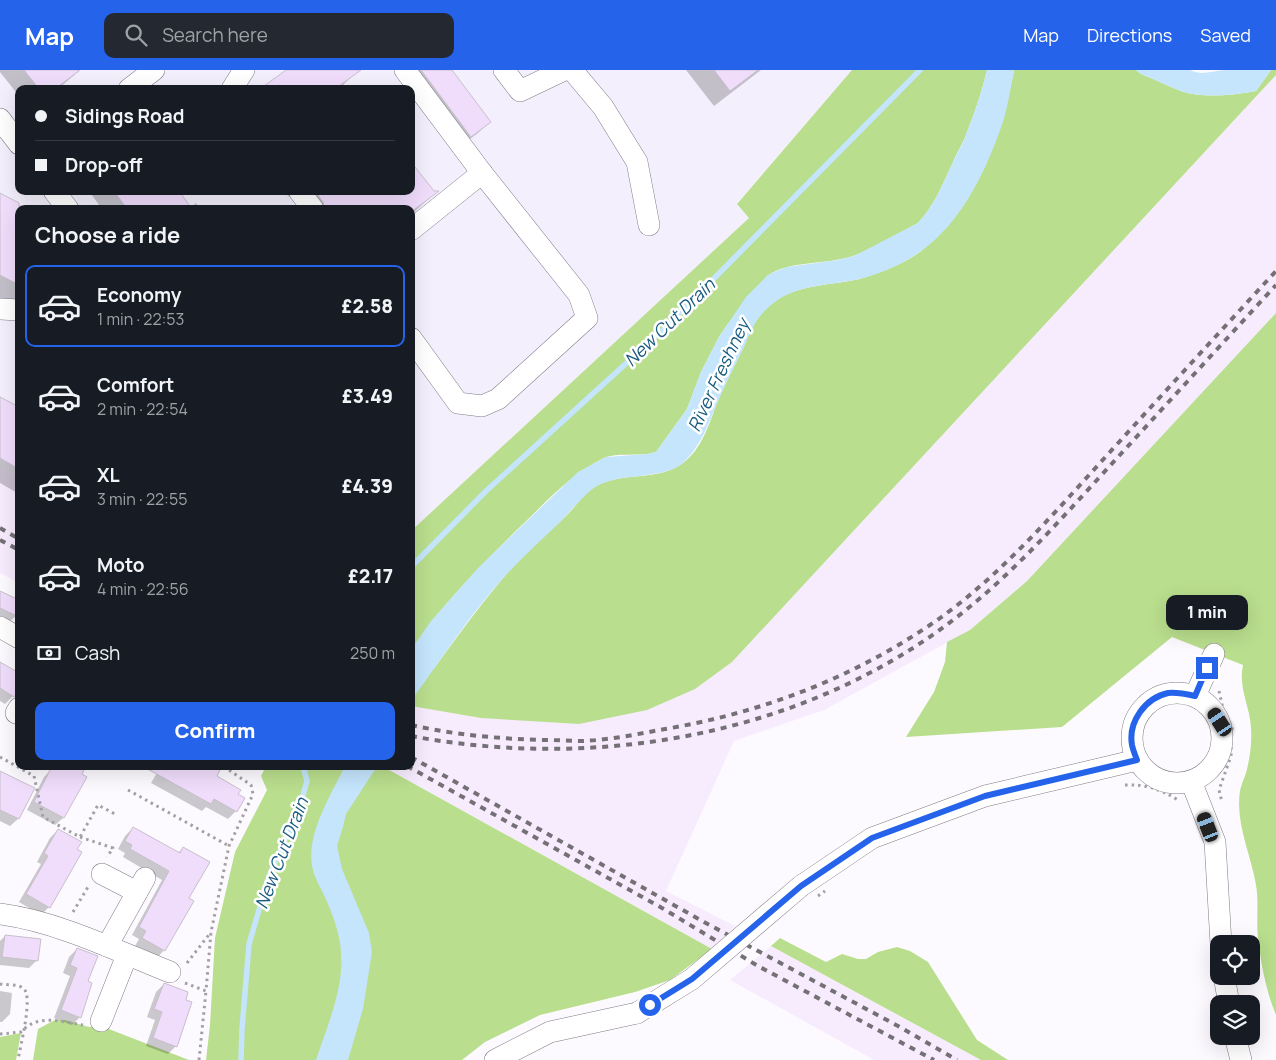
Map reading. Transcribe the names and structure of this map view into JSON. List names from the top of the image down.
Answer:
{
  "water": ["New Cut Drain", "River Freshney"],
  "page": {
    "header": "Map",
    "search": "Search here",
    "nav": ["Map", "Directions", "Saved"],
    "banner": ["Sidings Road", "Drop-off"],
    "heading": "Choose a ride",
    "list": [
      {
        "name": "Economy",
        "note": "1 min · 22:53",
        "value": "£2.58"
      },
      {
        "name": "Comfort",
        "note": "2 min · 22:54",
        "value": "£3.49"
      },
      {
        "name": "XL",
        "note": "3 min · 22:55",
        "value": "£4.39"
      },
      {
        "name": "Moto",
        "note": "4 min · 22:56",
        "value": "£2.17"
      }
    ],
    "bubble": "1 min",
    "pay": ["Cash", "250 m"],
    "buttons": "Confirm"
  }
}
